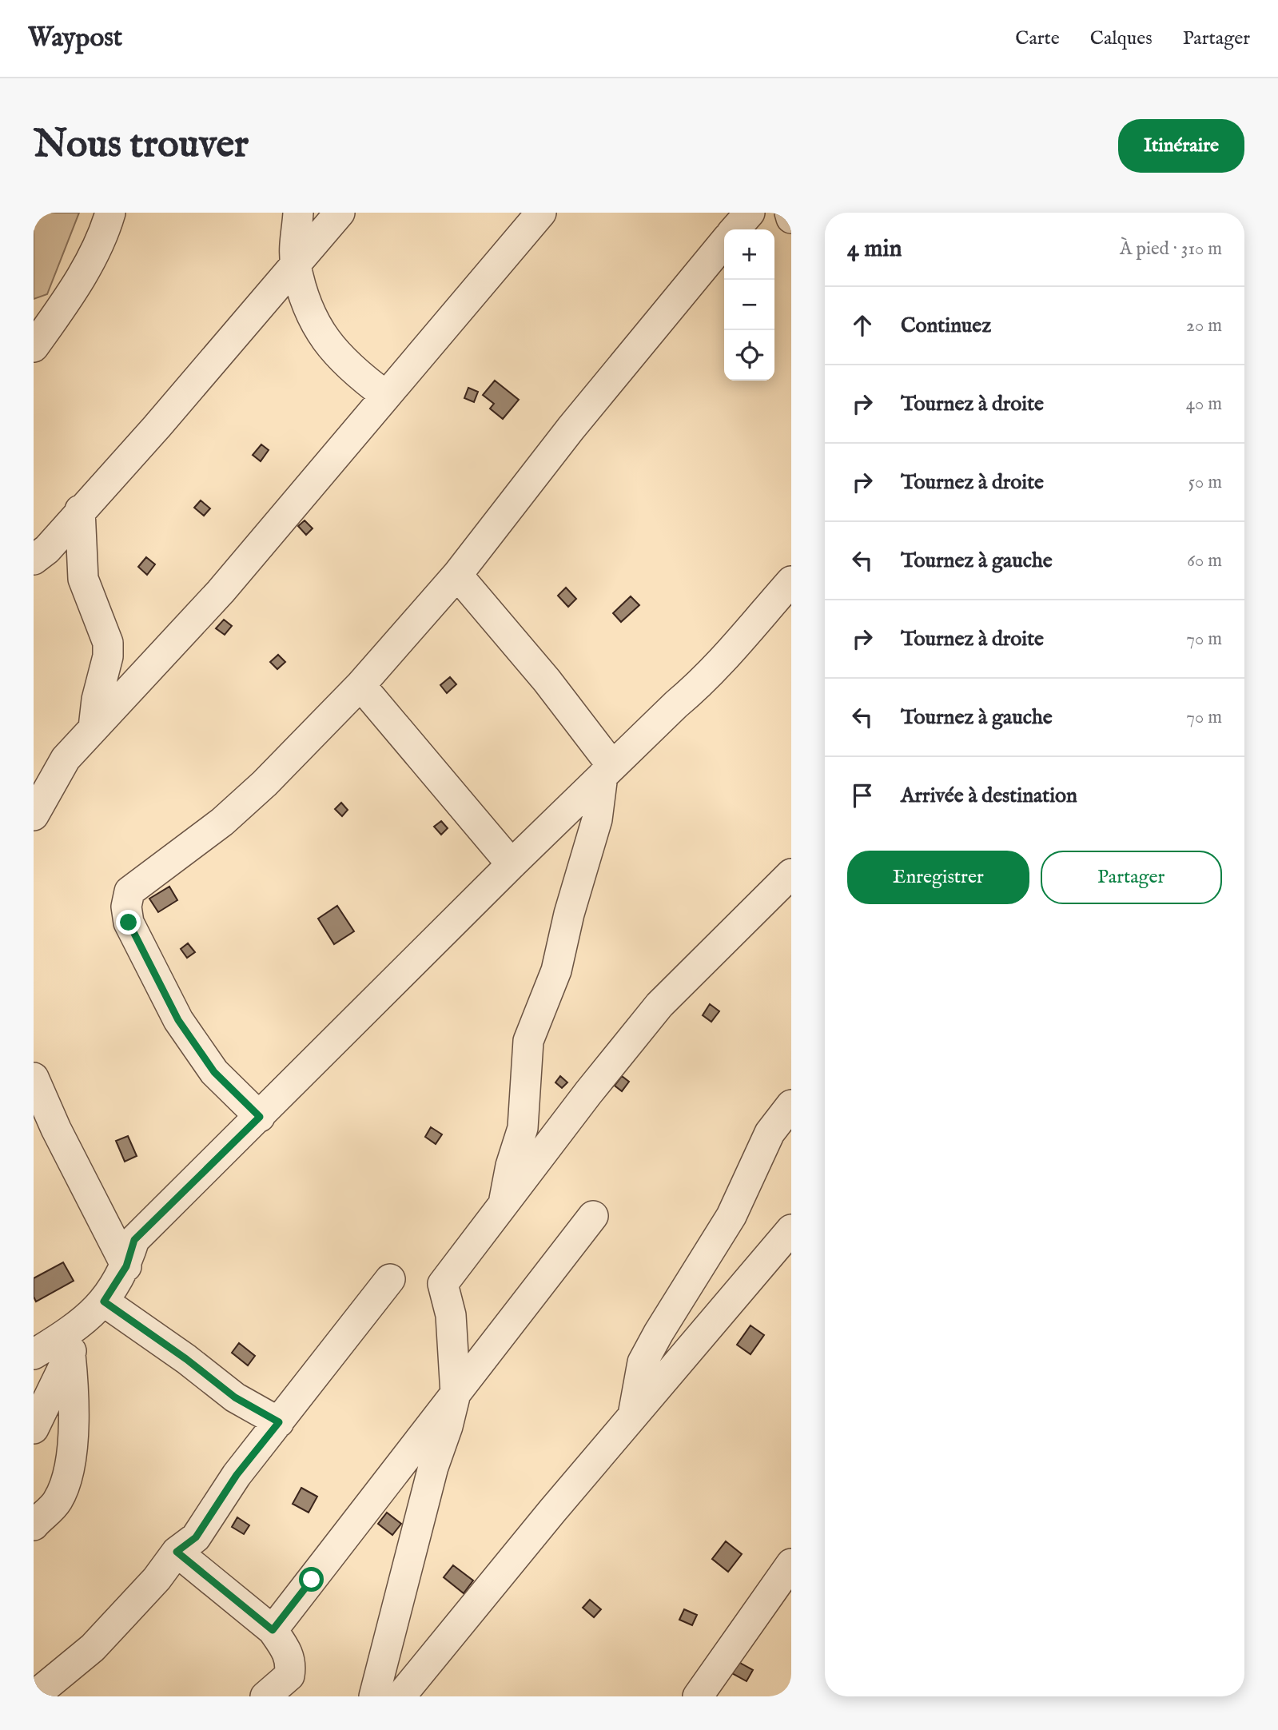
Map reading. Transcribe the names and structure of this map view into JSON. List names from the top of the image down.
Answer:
{
  "page": {
    "header": "Waypost",
    "nav": ["Carte", "Calques", "Partager"],
    "buttons": [
      "Itinéraire",
      ["Enregistrer", "Partager"]
    ],
    "title": "Nous trouver",
    "heading": ["4 min", "À pied · 310 m"],
    "map_buttons": ["+", "−"],
    "list": [
      ["Continuez", "20 m"],
      ["Tournez à droite", "40 m"],
      ["Tournez à droite", "50 m"],
      ["Tournez à gauche", "60 m"],
      ["Tournez à droite", "70 m"],
      ["Tournez à gauche", "70 m"],
      "Arrivée à destination"
    ]
  }
}
